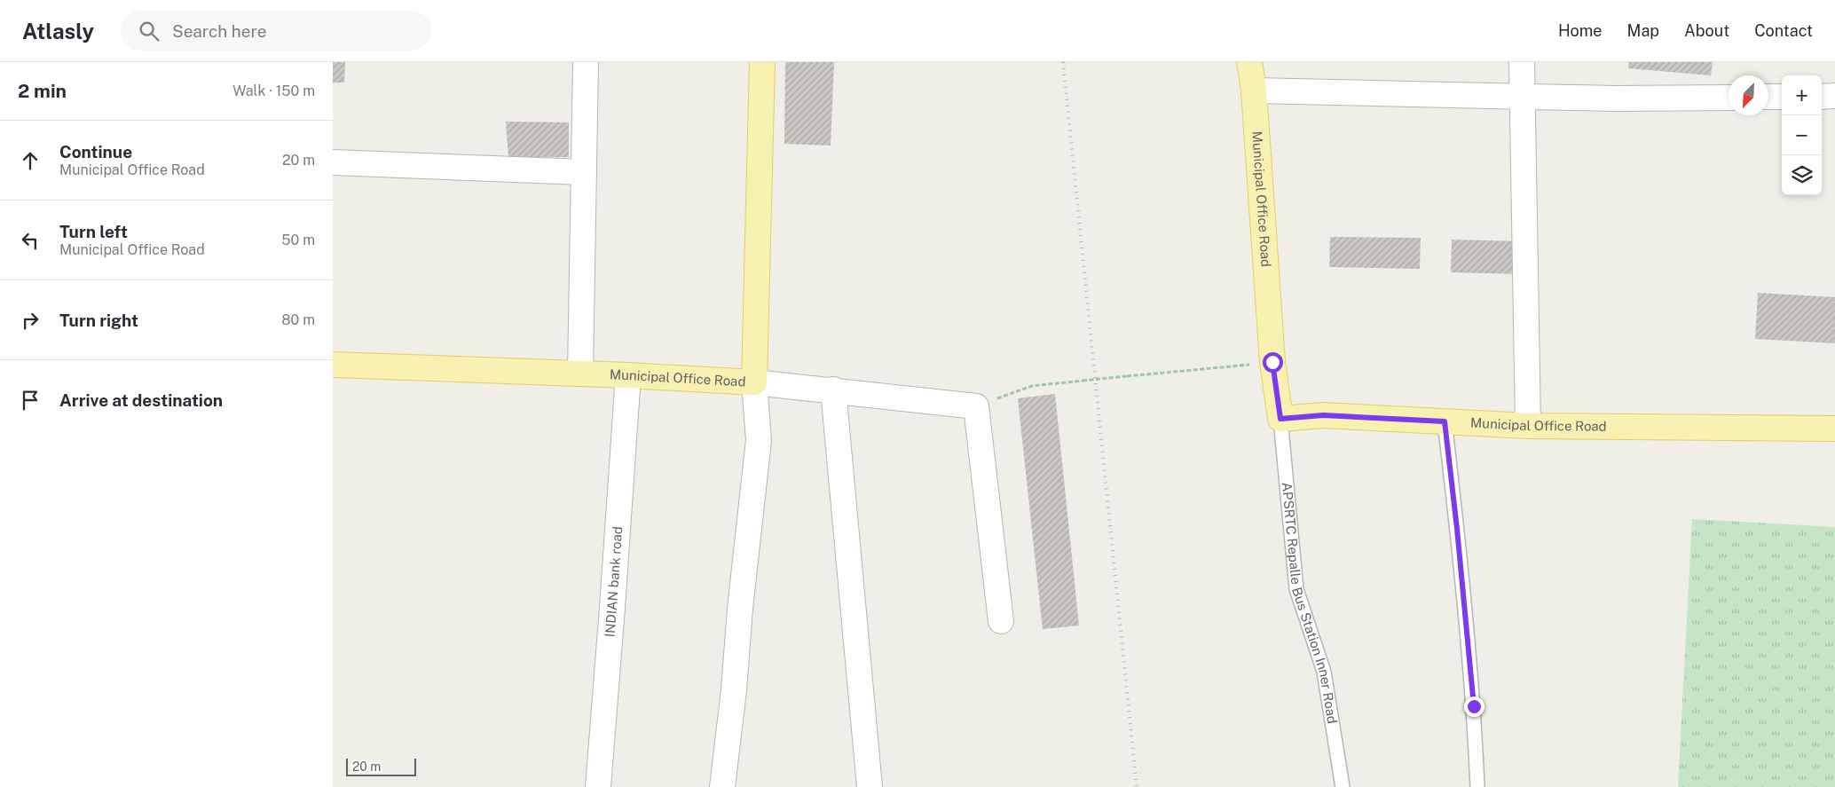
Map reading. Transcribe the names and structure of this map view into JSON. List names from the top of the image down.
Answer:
{
  "streets": {
    "main road": ["Municipal Office Road"],
    "street": ["INDIAN bank road"],
    "lane": ["APSRTC Repalle Bus Station Inner Road"]
  },
  "crossings": [
    ["Municipal Office Road", "INDIAN bank road"],
    ["Municipal Office Road", "APSRTC Repalle Bus Station Inner Road"]
  ],
  "scale_bar": "20 m",
  "north": "bottom left",
  "page": {
    "header": "Atlasly",
    "search": "Search here",
    "nav": [
      "Home",
      "Map",
      "About",
      "Contact"
    ],
    "heading": ["2 min", "Walk · 150 m"],
    "map_buttons": ["+", "−"],
    "list": [
      ["Continue", "Municipal Office Road", "20 m"],
      ["Turn left", "Municipal Office Road", "50 m"],
      ["Turn right", "80 m"],
      "Arrive at destination"
    ],
    "scale": "20 m"
  }
}
